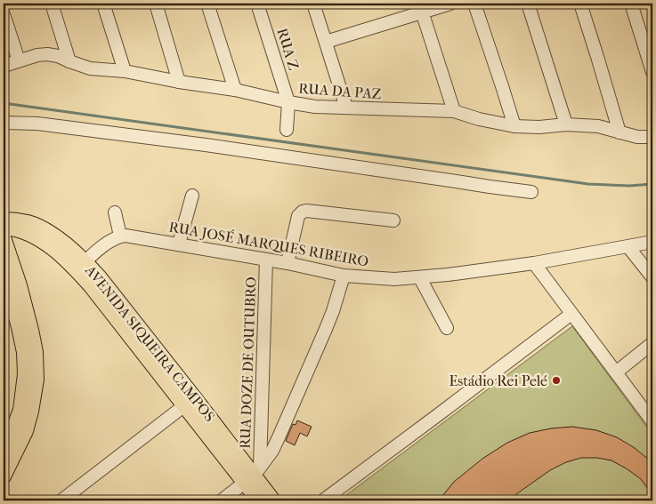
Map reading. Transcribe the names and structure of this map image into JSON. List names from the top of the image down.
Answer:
{
  "streets": {
    "main road": ["AVENIDA SIQUEIRA CAMPOS"],
    "street": [
      "RUA Z",
      "RUA DA PAZ",
      "RUA JOSÉ MARQUES RIBEIRO",
      "RUA DOZE DE OUTUBRO"
    ]
  },
  "crossings": [
    ["RUA Z", "RUA DA PAZ"],
    ["RUA JOSÉ MARQUES RIBEIRO", "RUA DOZE DE OUTUBRO"],
    ["AVENIDA SIQUEIRA CAMPOS", "RUA DOZE DE OUTUBRO"]
  ],
  "places": ["Estádio Rei Pelé"]
}
